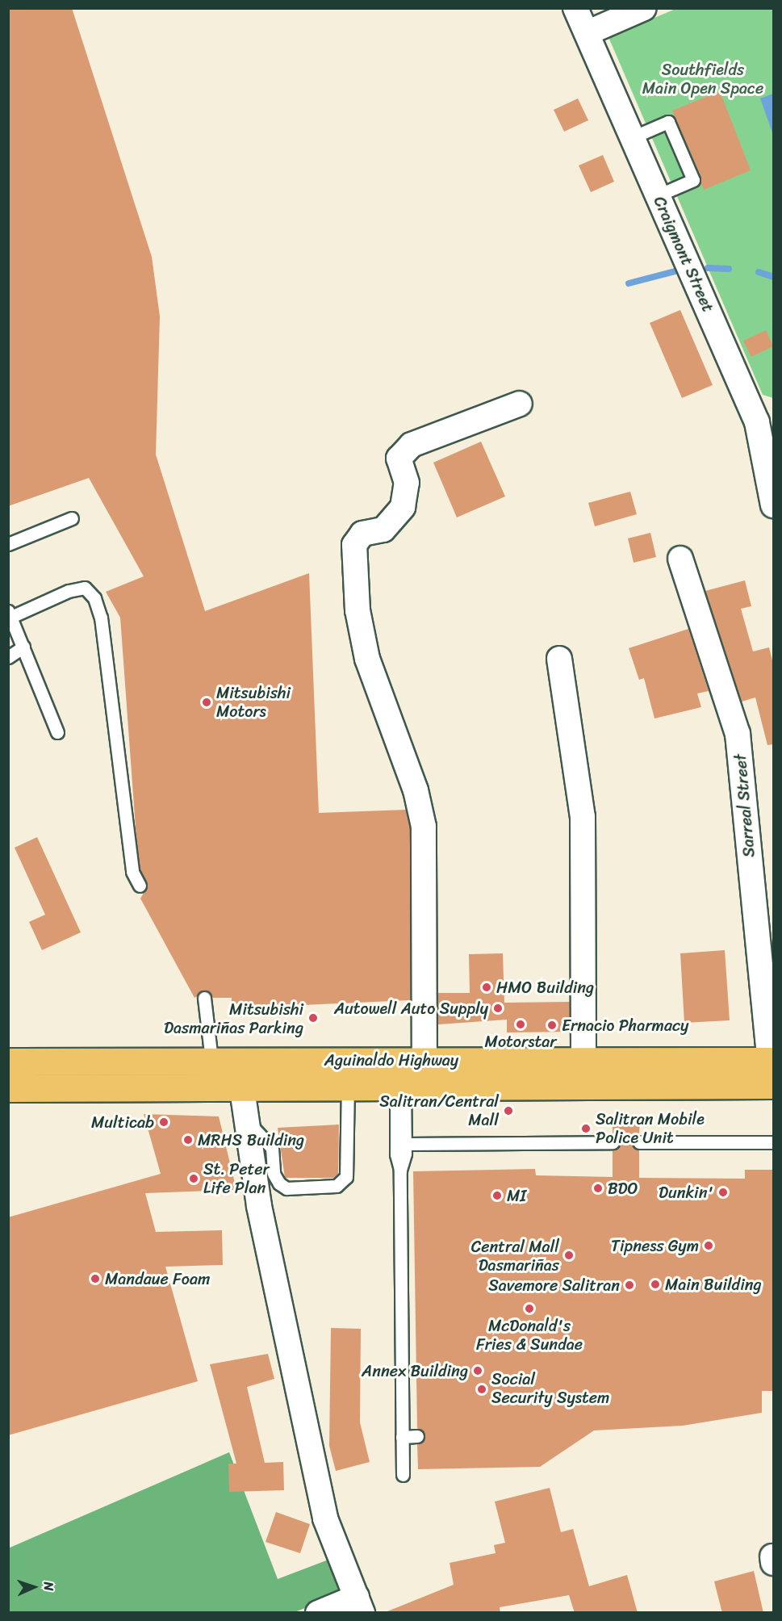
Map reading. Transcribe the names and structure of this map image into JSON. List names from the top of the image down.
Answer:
{
  "streets": {
    "highway": ["Aguinaldo Highway"],
    "street": ["Craigmont Street", "Sarreal Street"]
  },
  "crossings": [
    ["Sarreal Street", "Aguinaldo Highway"]
  ],
  "parks": ["Southfields Main Open Space"],
  "places": [
    "Mitsubishi Motors",
    "HMO Building",
    "Autowell Auto Supply",
    "Mitsubishi Dasmariñas Parking",
    "Motorstar",
    "Ernacio Pharmacy",
    "Salitran/Central Mall",
    "Multicab",
    "Salitran Mobile Police Unit",
    "MRHS Building",
    "St. Peter Life Plan",
    "BDO",
    "Dunkin'",
    "MI",
    "Tipness Gym",
    "Central Mall Dasmariñas",
    "Mandaue Foam",
    "Main Building",
    "Savemore Salitran",
    "McDonald's Fries & Sundae",
    "Annex Building",
    "Social Security System"
  ],
  "north": "right"
}
